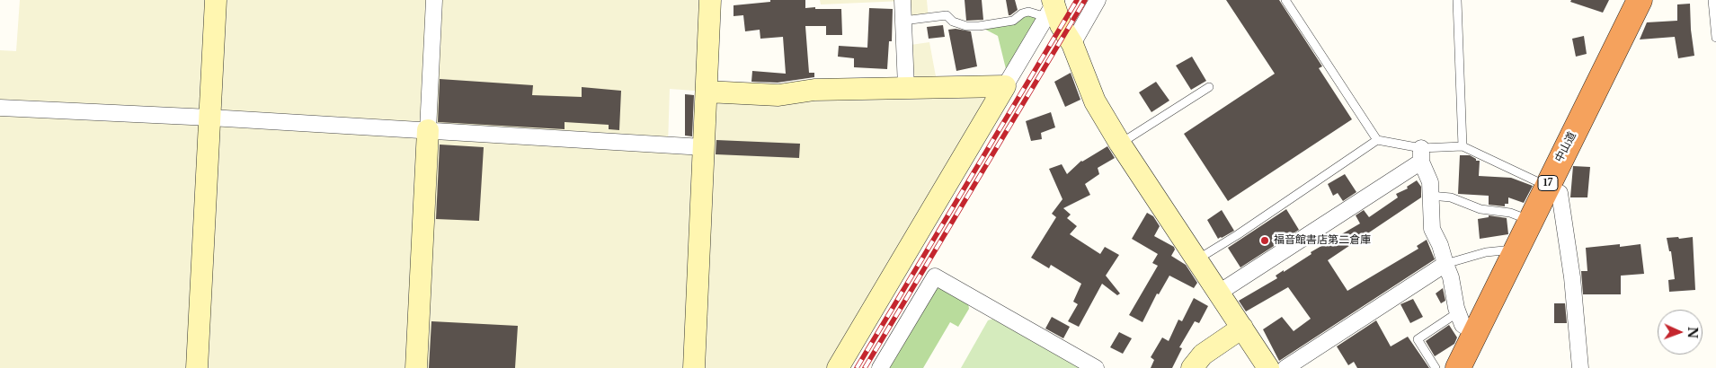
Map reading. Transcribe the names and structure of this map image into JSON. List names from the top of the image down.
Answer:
{
  "streets": {
    "highway": ["中山道", "17"]
  },
  "places": ["福音館書店第二倉庫"],
  "north": "right"
}
